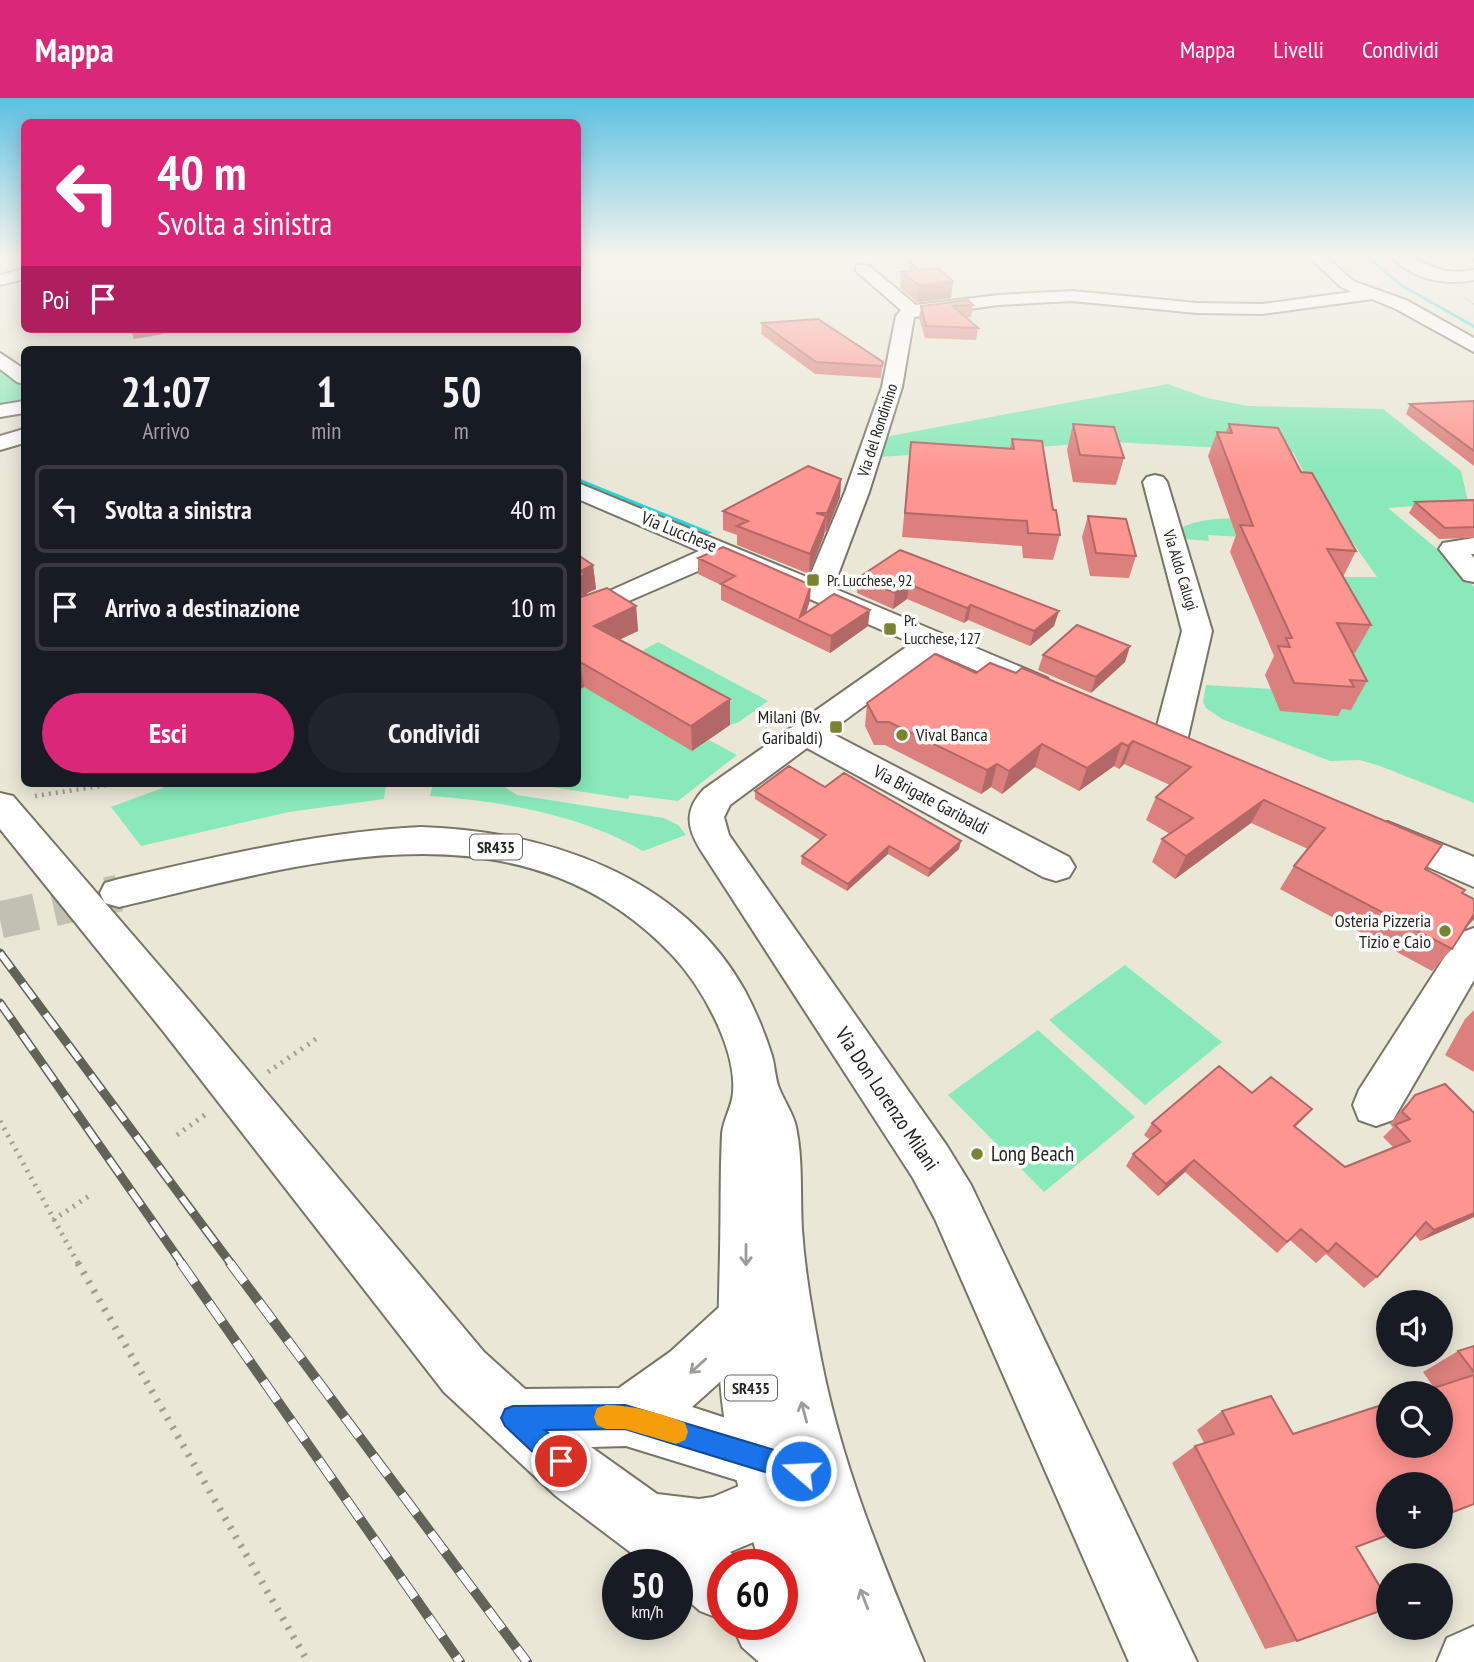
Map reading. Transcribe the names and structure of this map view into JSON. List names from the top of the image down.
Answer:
{
  "streets": {
    "street": [
      "Via del Rondinino",
      "Via Lucchese",
      "Via Aldo Calugi",
      "Via Brigate Garibaldi",
      "SR435",
      "Via Don Lorenzo Milani"
    ]
  },
  "crossings": [
    ["Via del Rondinino", "Via Lucchese"],
    ["Via Lucchese", "Via Don Lorenzo Milani"],
    ["Via Brigate Garibaldi", "Via Don Lorenzo Milani"]
  ],
  "places": {
    "transit": ["Pr. Lucchese, 92", "Pr. Lucchese, 127", "Milani (Bv. Garibaldi)"],
    "other": ["Vival Banca", "Osteria Pizzeria Tizio e Caio", "Long Beach"]
  },
  "page": {
    "header": "Mappa",
    "nav": ["Mappa", "Livelli", "Condividi"],
    "turn": ["40 m", "Svolta a sinistra"],
    "then": "Poi",
    "eta": [
      "21:07",
      "Arrivo",
      "1",
      "min",
      "50",
      "m"
    ],
    "list": [
      {
        "name": "Svolta a sinistra",
        "value": "40 m"
      },
      {
        "name": "Arrivo a destinazione",
        "value": "10 m"
      }
    ],
    "buttons": ["Esci", "Condividi"],
    "map_buttons": ["+", "−"],
    "speed": "50 km/h",
    "limit": "60"
  }
}
